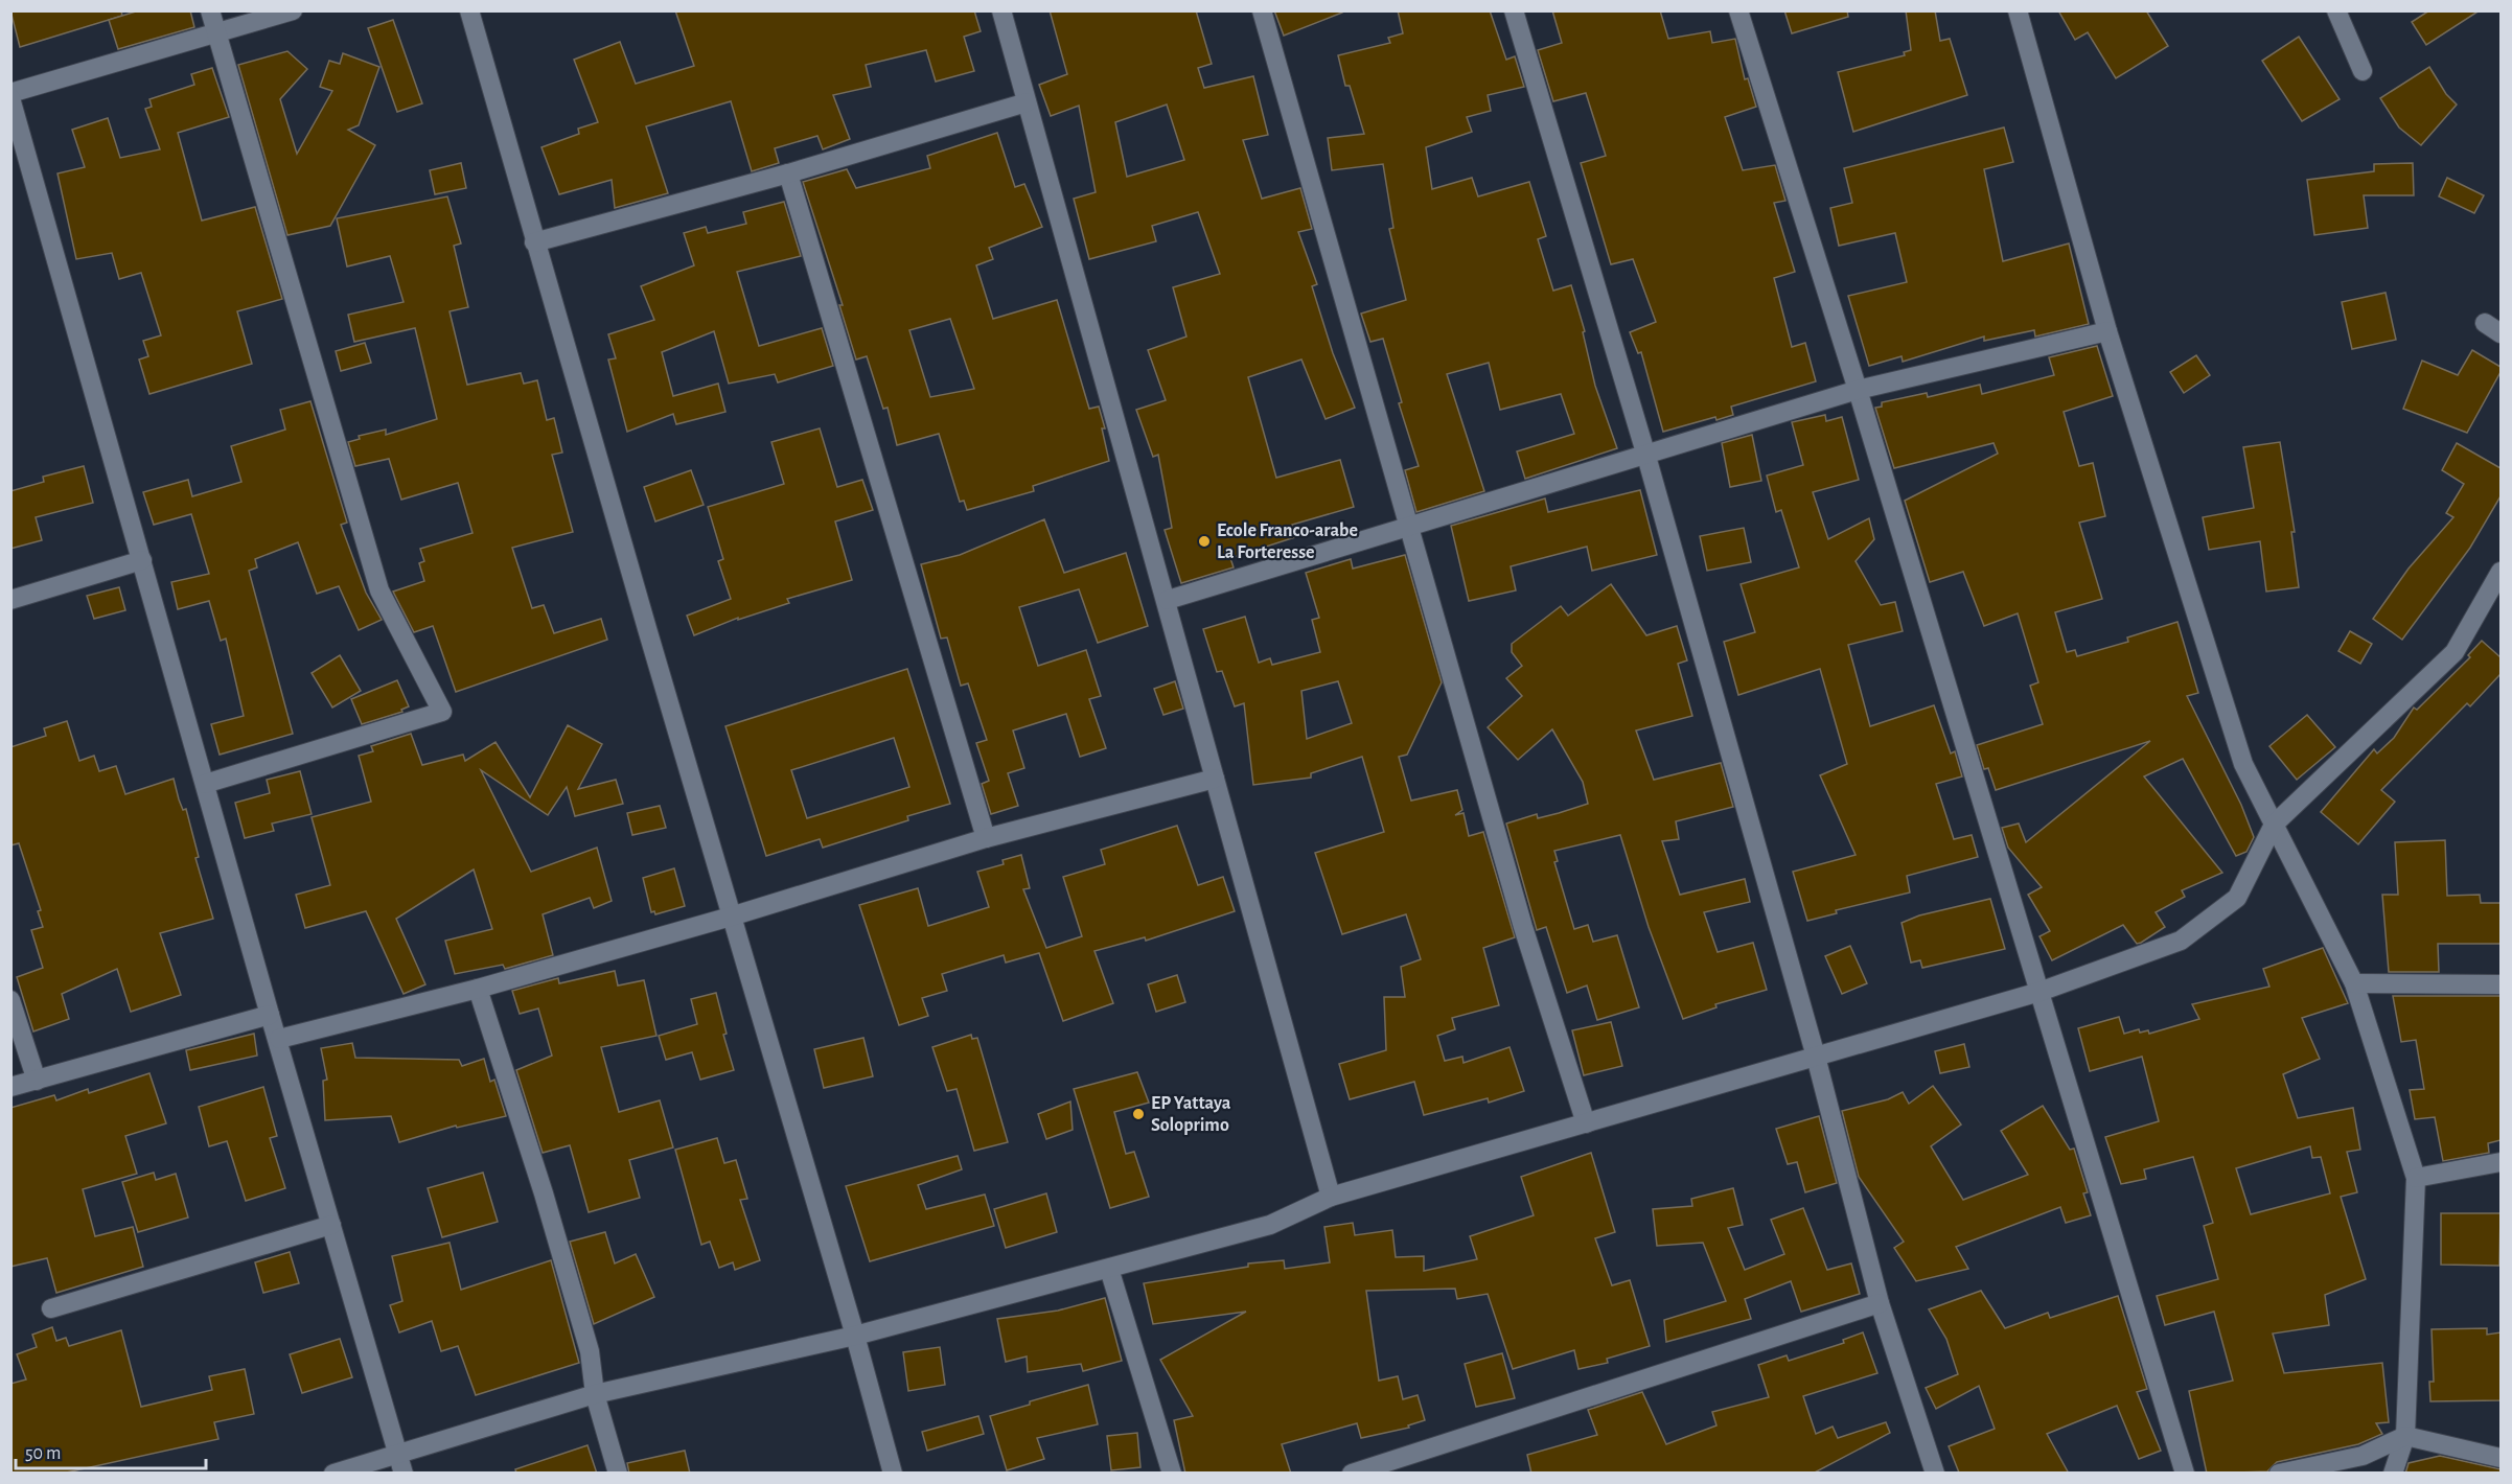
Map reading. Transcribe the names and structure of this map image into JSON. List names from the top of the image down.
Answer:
{
  "places": ["Ecole Franco-arabe La Forteresse", "EP Yattaya Soloprimo"],
  "scale_bar": "50 m"
}
